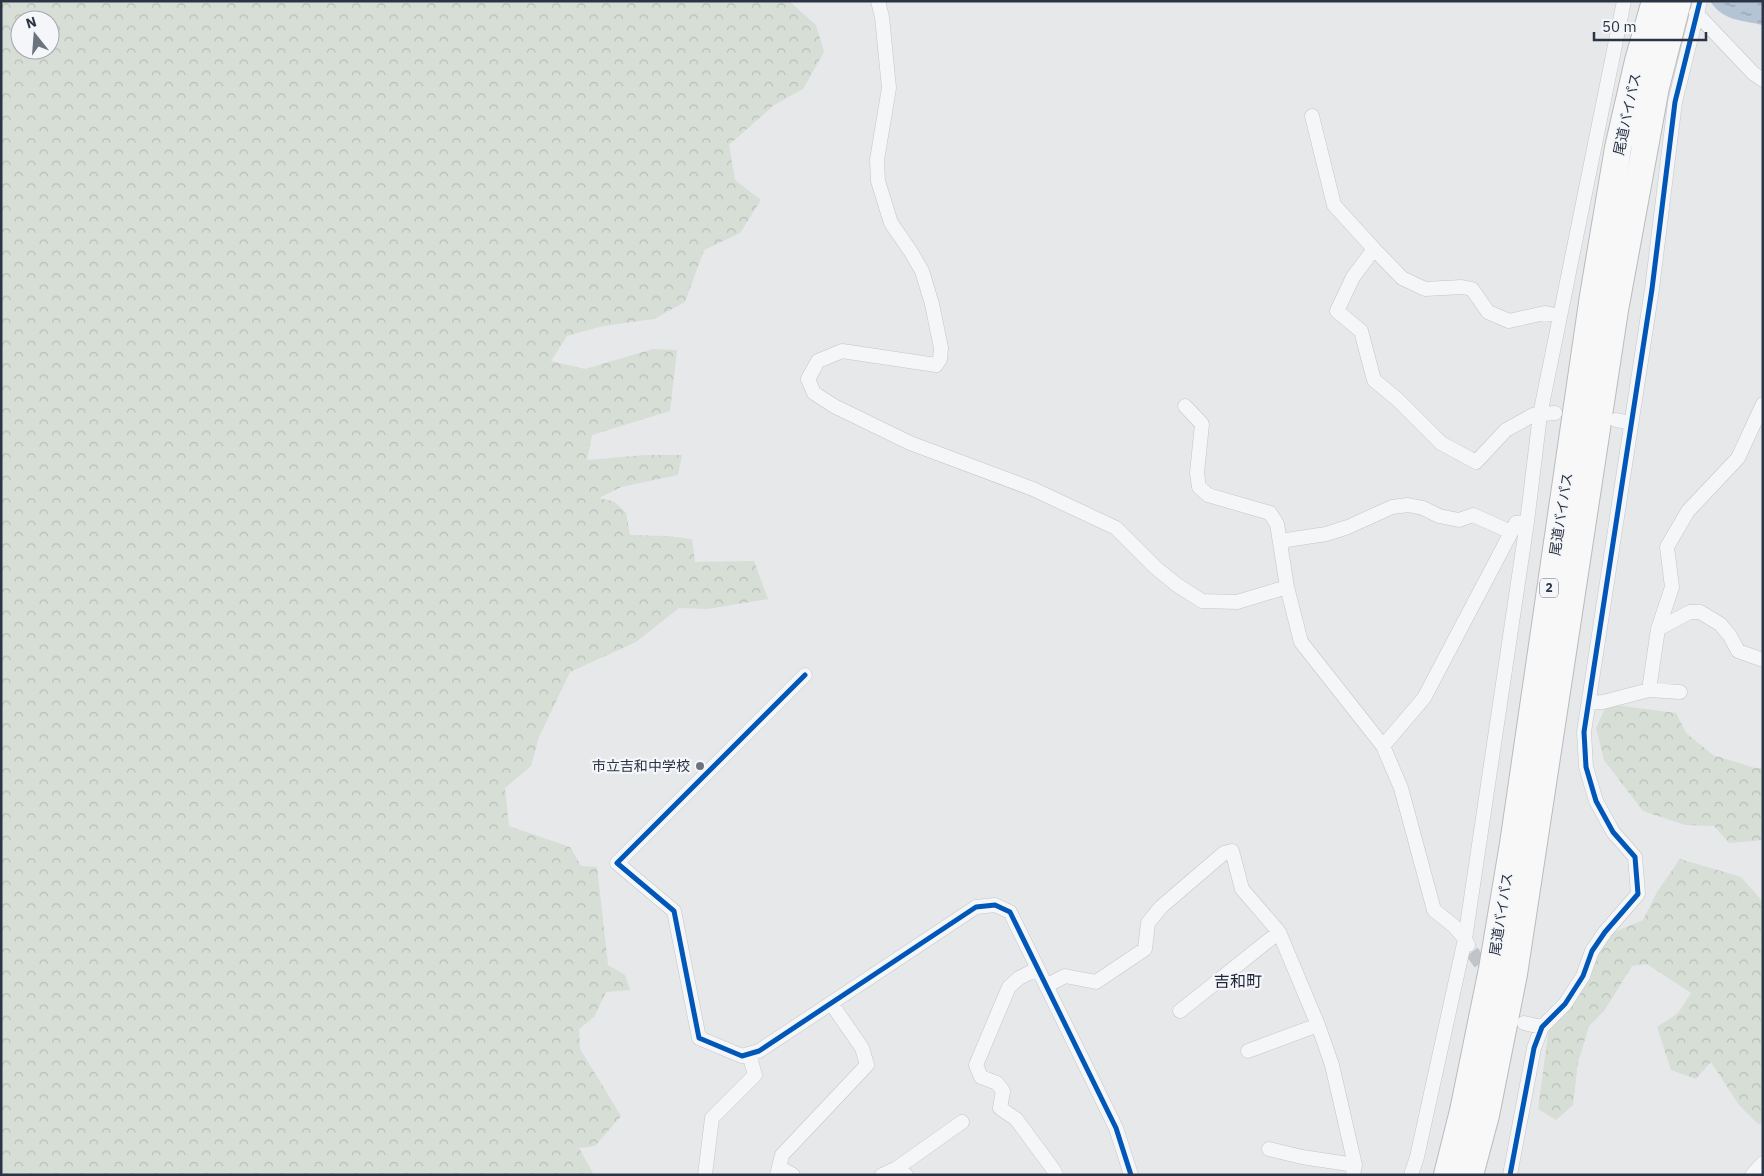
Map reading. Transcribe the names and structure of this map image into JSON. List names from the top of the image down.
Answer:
{
  "streets": {
    "highway": ["尾道バイパス", "2"]
  },
  "districts": ["吉和町"],
  "places": ["市立吉和中学校"],
  "scale_bar": "50 m",
  "north": "top"
}
